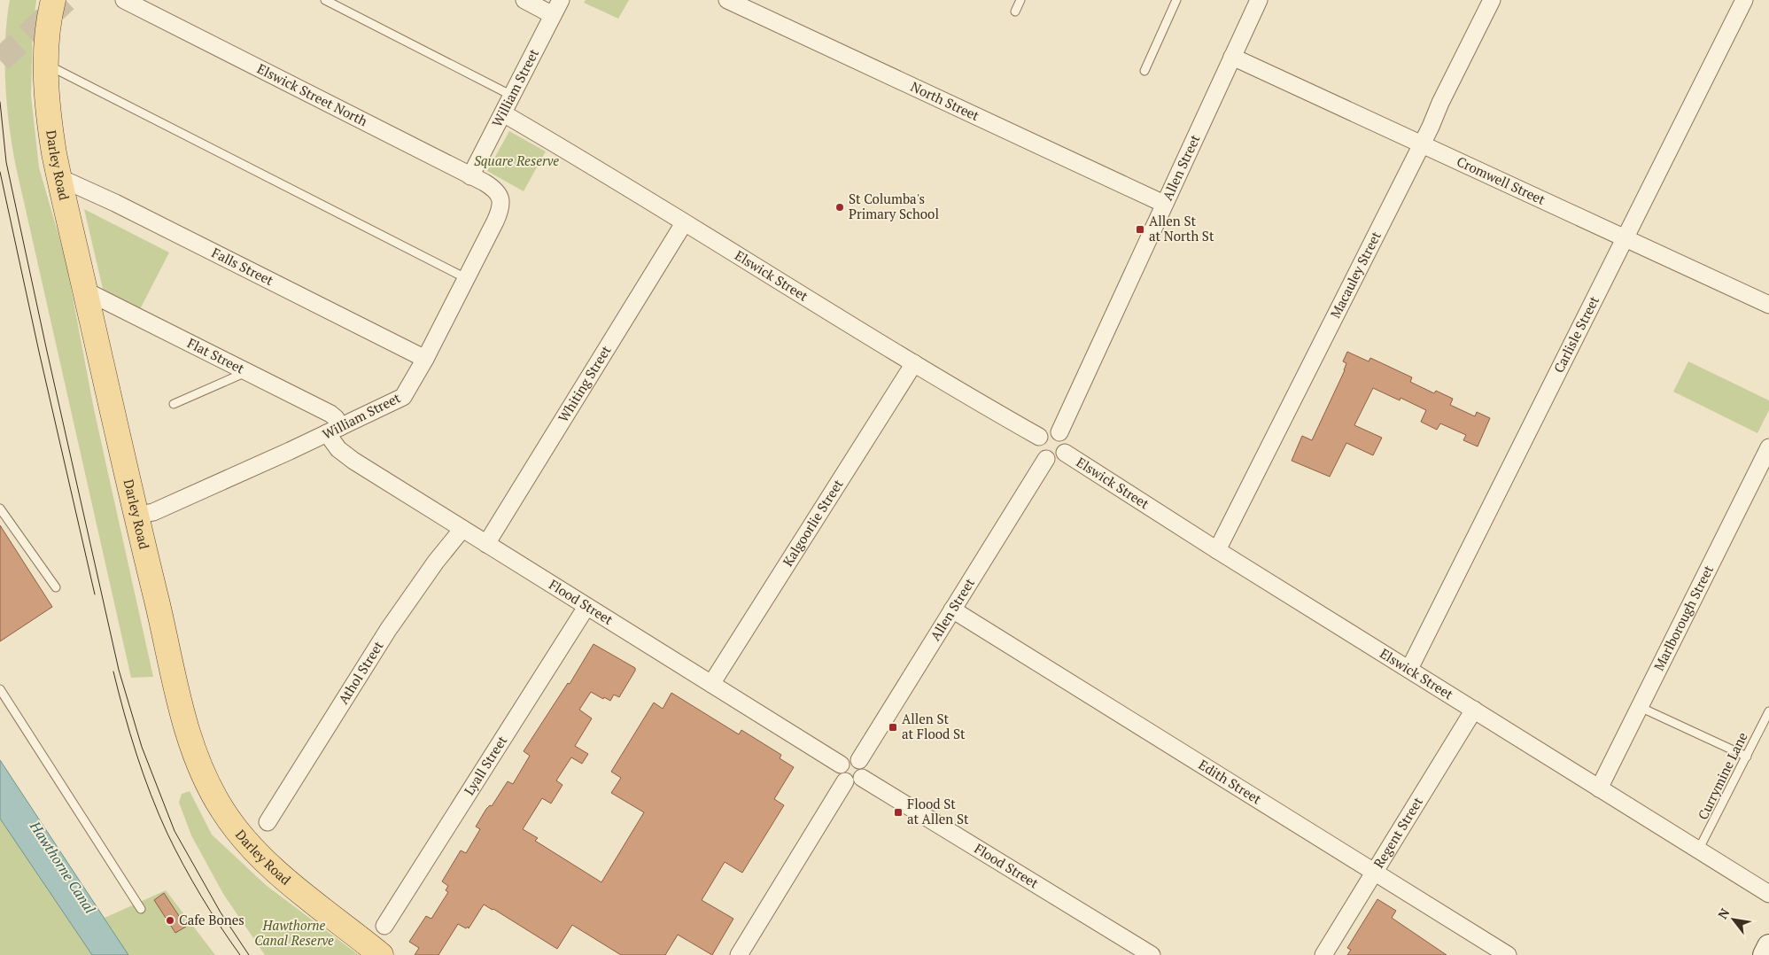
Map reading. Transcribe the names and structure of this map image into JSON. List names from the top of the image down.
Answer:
{
  "streets": {
    "main road": ["Darley Road"],
    "street": [
      "William Street",
      "Elswick Street North",
      "North Street",
      "Allen Street",
      "Cromwell Street",
      "Falls Street",
      "Macauley Street",
      "Elswick Street",
      "Carlisle Street",
      "Flat Street",
      "Whiting Street",
      "Kalgoorlie Street",
      "Flood Street",
      "Marlborough Street",
      "Athol Street",
      "Lyall Street",
      "Edith Street",
      "Regent Street"
    ],
    "lane": ["Currymine Lane"]
  },
  "crossings": [
    ["William Street", "Elswick Street North"],
    ["William Street", "Darley Road"],
    ["William Street", "Falls Street"],
    ["William Street", "Elswick Street"],
    ["William Street", "Flat Street"],
    ["William Street", "Flood Street"],
    ["North Street", "Allen Street"],
    ["Darley Road", "Falls Street"],
    ["Darley Road", "Flat Street"],
    ["Allen Street", "Cromwell Street"],
    ["Allen Street", "Elswick Street"],
    ["Allen Street", "Flood Street"],
    ["Allen Street", "Edith Street"],
    ["Cromwell Street", "Macauley Street"],
    ["Cromwell Street", "Carlisle Street"],
    ["Macauley Street", "Elswick Street"],
    ["Elswick Street", "Carlisle Street"],
    ["Elswick Street", "Whiting Street"],
    ["Elswick Street", "Kalgoorlie Street"],
    ["Elswick Street", "Marlborough Street"],
    ["Elswick Street", "Currymine Lane"],
    ["Elswick Street", "Regent Street"],
    ["Flat Street", "Flood Street"],
    ["Whiting Street", "Flood Street"],
    ["Kalgoorlie Street", "Flood Street"],
    ["Flood Street", "Athol Street"],
    ["Flood Street", "Lyall Street"],
    ["Edith Street", "Regent Street"]
  ],
  "water": ["Hawthorne Canal"],
  "parks": ["Square Reserve", "Hawthorne Canal Reserve"],
  "places": {
    "other": ["St Columba's Primary School", "Cafe Bones"],
    "transit": ["Allen St at North St", "Allen St at Flood St", "Flood St at Allen St"]
  },
  "north": "top left"
}
